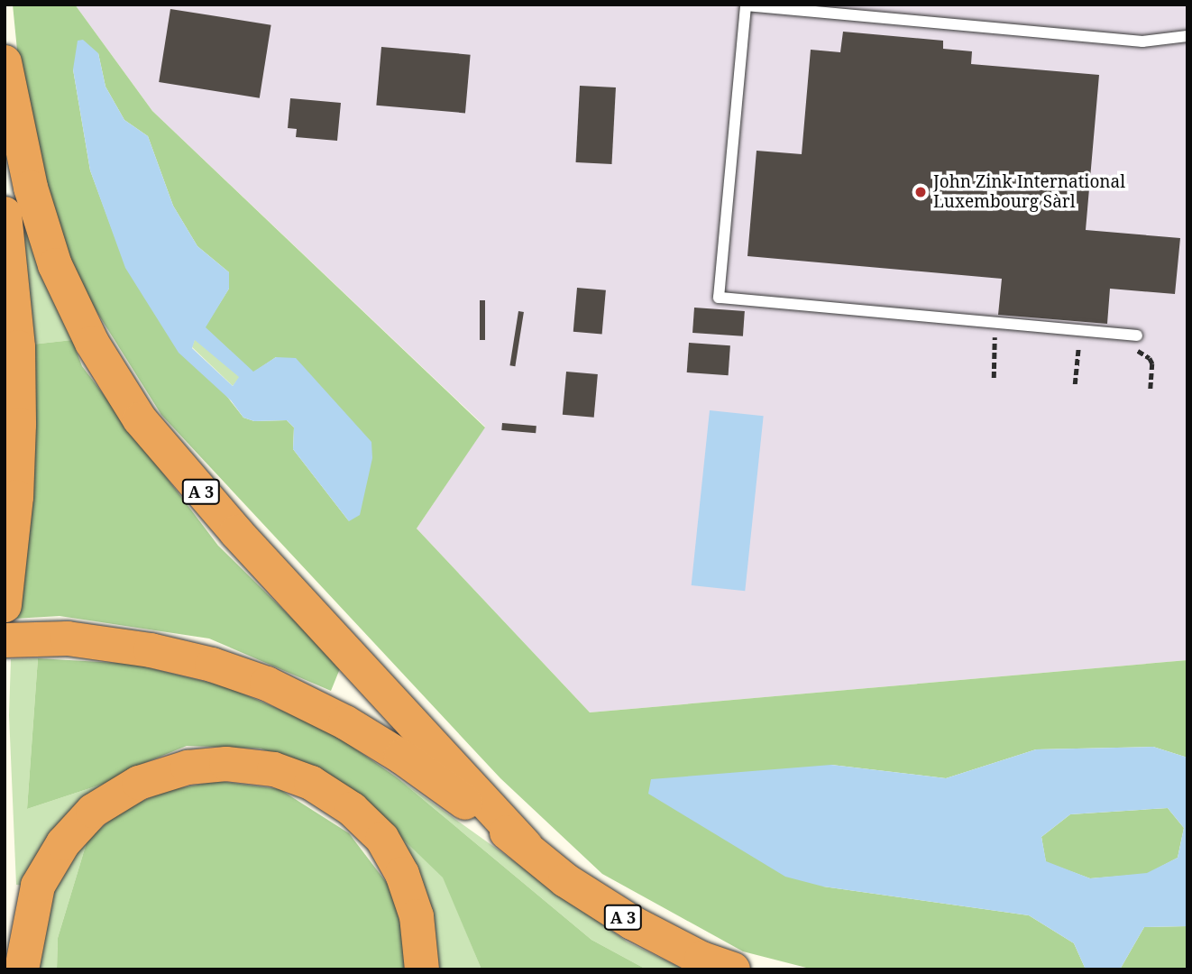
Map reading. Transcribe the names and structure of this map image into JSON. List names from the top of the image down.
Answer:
{
  "streets": {
    "highway": ["A 3"]
  },
  "places": ["John Zink International Luxembourg Sàrl"]
}
